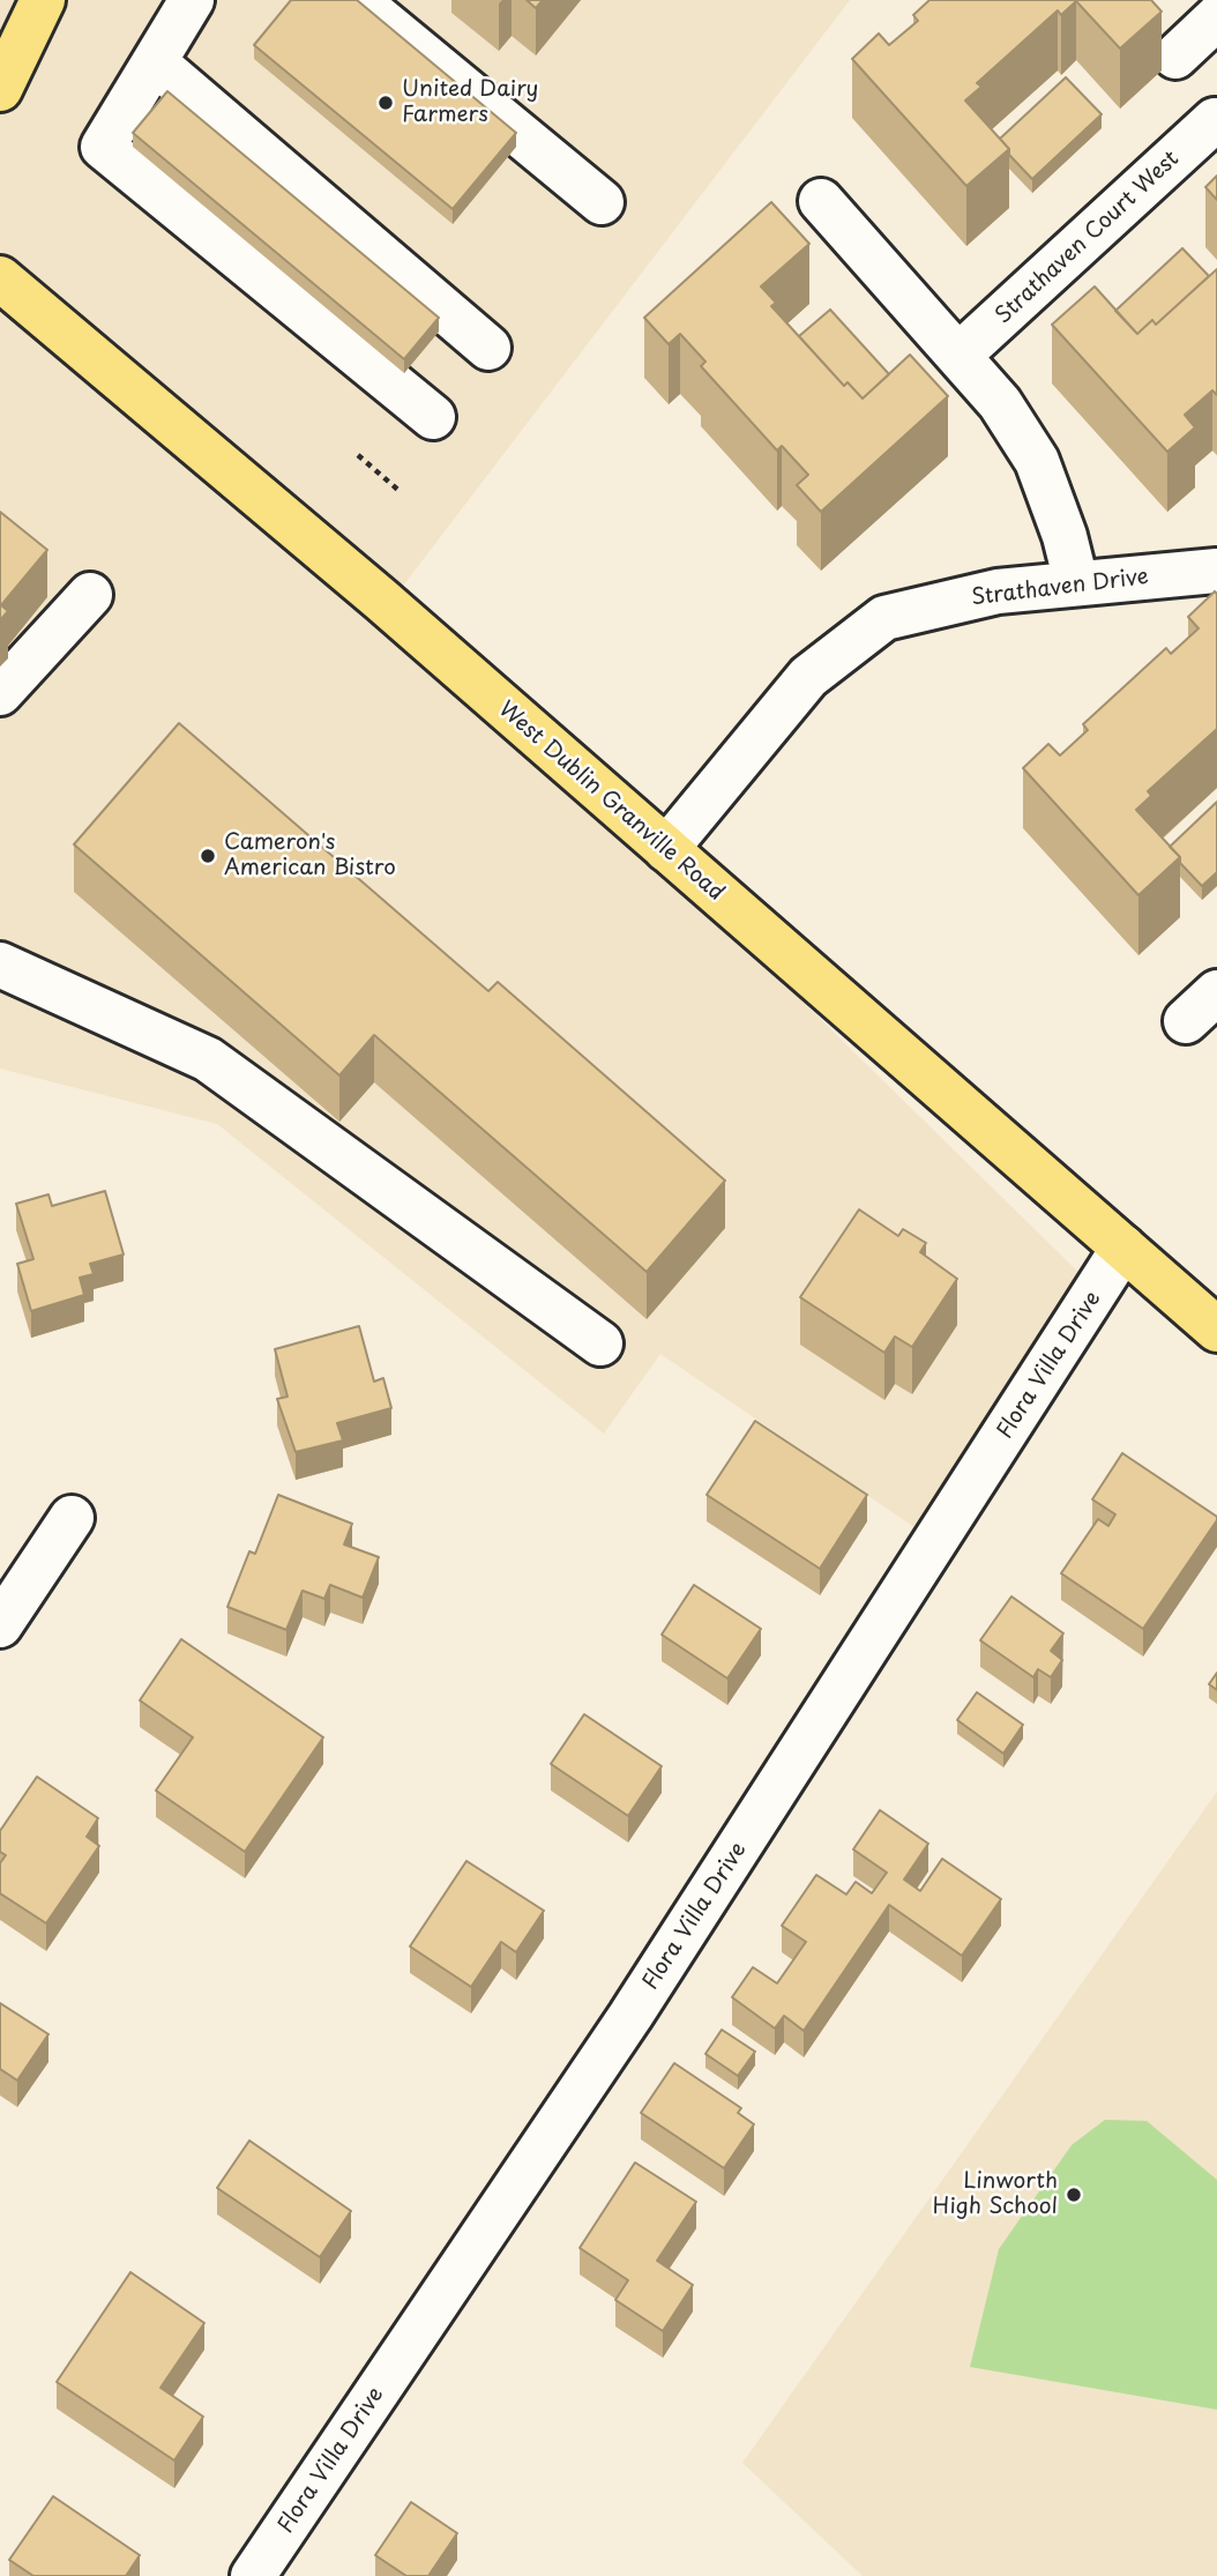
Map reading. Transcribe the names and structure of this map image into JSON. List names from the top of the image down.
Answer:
{
  "streets": {
    "main road": ["West Dublin Granville Road"],
    "street": ["Strathaven Court West", "Strathaven Drive", "Flora Villa Drive"]
  },
  "crossings": [
    ["Strathaven Drive", "West Dublin Granville Road"],
    ["West Dublin Granville Road", "Flora Villa Drive"]
  ],
  "places": ["United Dairy Farmers", "Cameron's American Bistro", "Linworth High School"]
}
